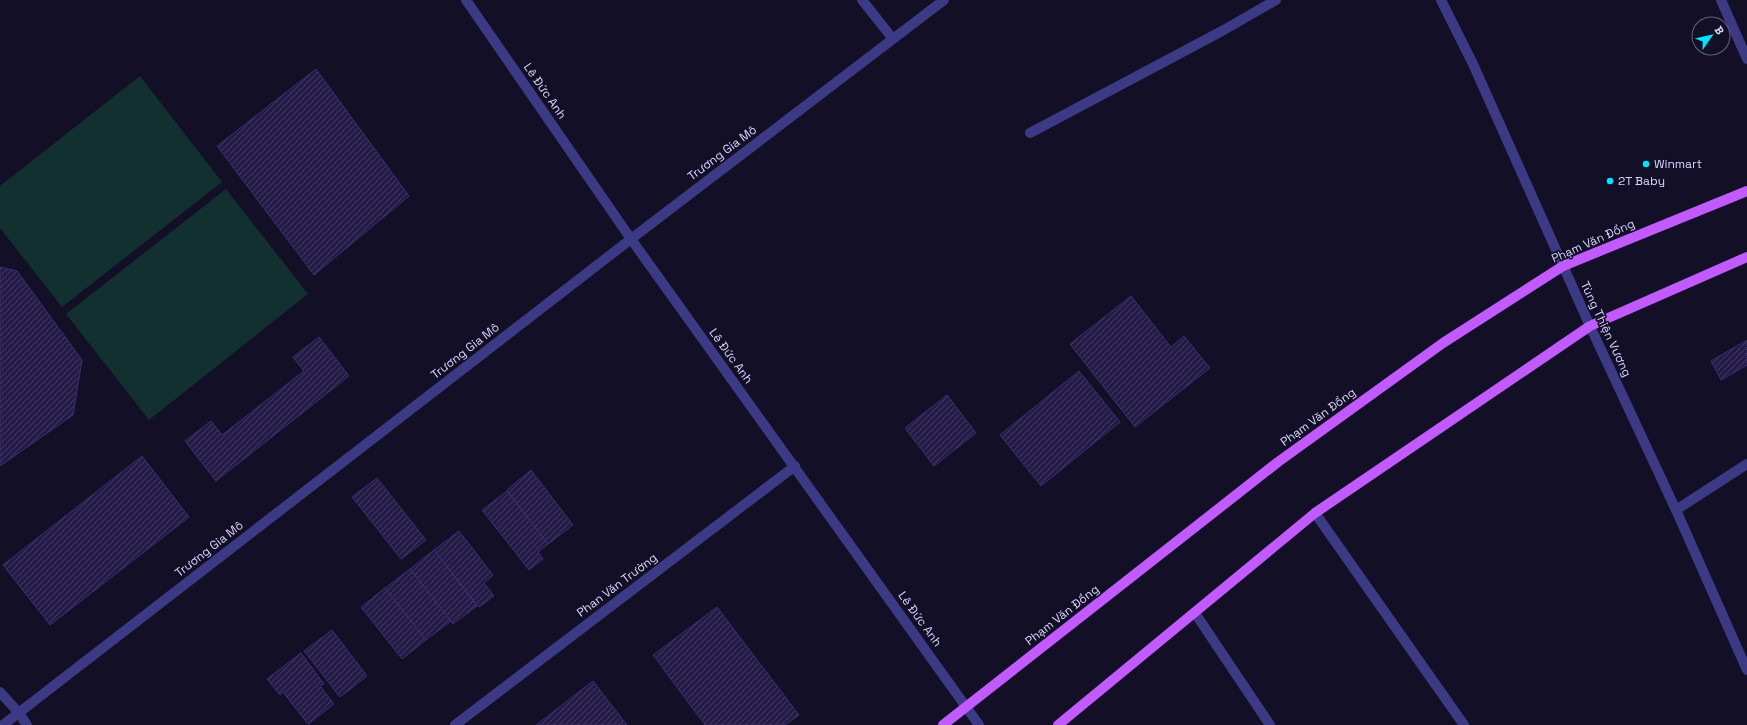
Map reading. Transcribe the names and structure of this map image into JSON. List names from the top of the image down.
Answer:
{
  "streets": {
    "main road": ["Phạm Văn Đồng"],
    "street": [
      "Lê Đức Anh",
      "Trương Gia Mô",
      "Tùng Thiện Vương",
      "Phan Văn Trường"
    ]
  },
  "crossings": [
    ["Lê Đức Anh", "Trương Gia Mô"],
    ["Lê Đức Anh", "Phạm Văn Đồng"],
    ["Lê Đức Anh", "Phan Văn Trường"],
    ["Phạm Văn Đồng", "Tùng Thiện Vương"]
  ],
  "places": ["Winmart", "2T Baby"],
  "north": "top right"
}
